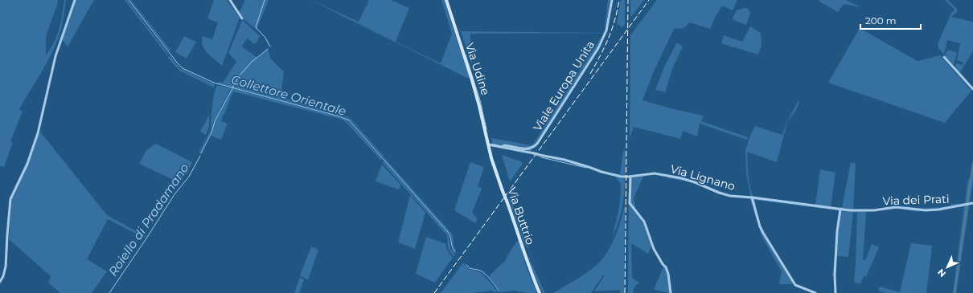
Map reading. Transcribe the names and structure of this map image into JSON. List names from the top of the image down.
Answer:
{
  "streets": {
    "street": [
      "Via Udine",
      "Viale Europa Unita",
      "Via Lignano",
      "Via dei Prati",
      "Via Buttrio"
    ]
  },
  "crossings": [
    ["Via Udine", "Via Lignano"],
    ["Via Udine", "Via Buttrio"],
    ["Viale Europa Unita", "Via Lignano"],
    ["Via Lignano", "Via dei Prati"],
    ["Via Lignano", "Via Buttrio"]
  ],
  "water": ["Collettore Orientale", "Roiello di Pradamano"],
  "scale_bar": "200 m",
  "north": "bottom left"
}
